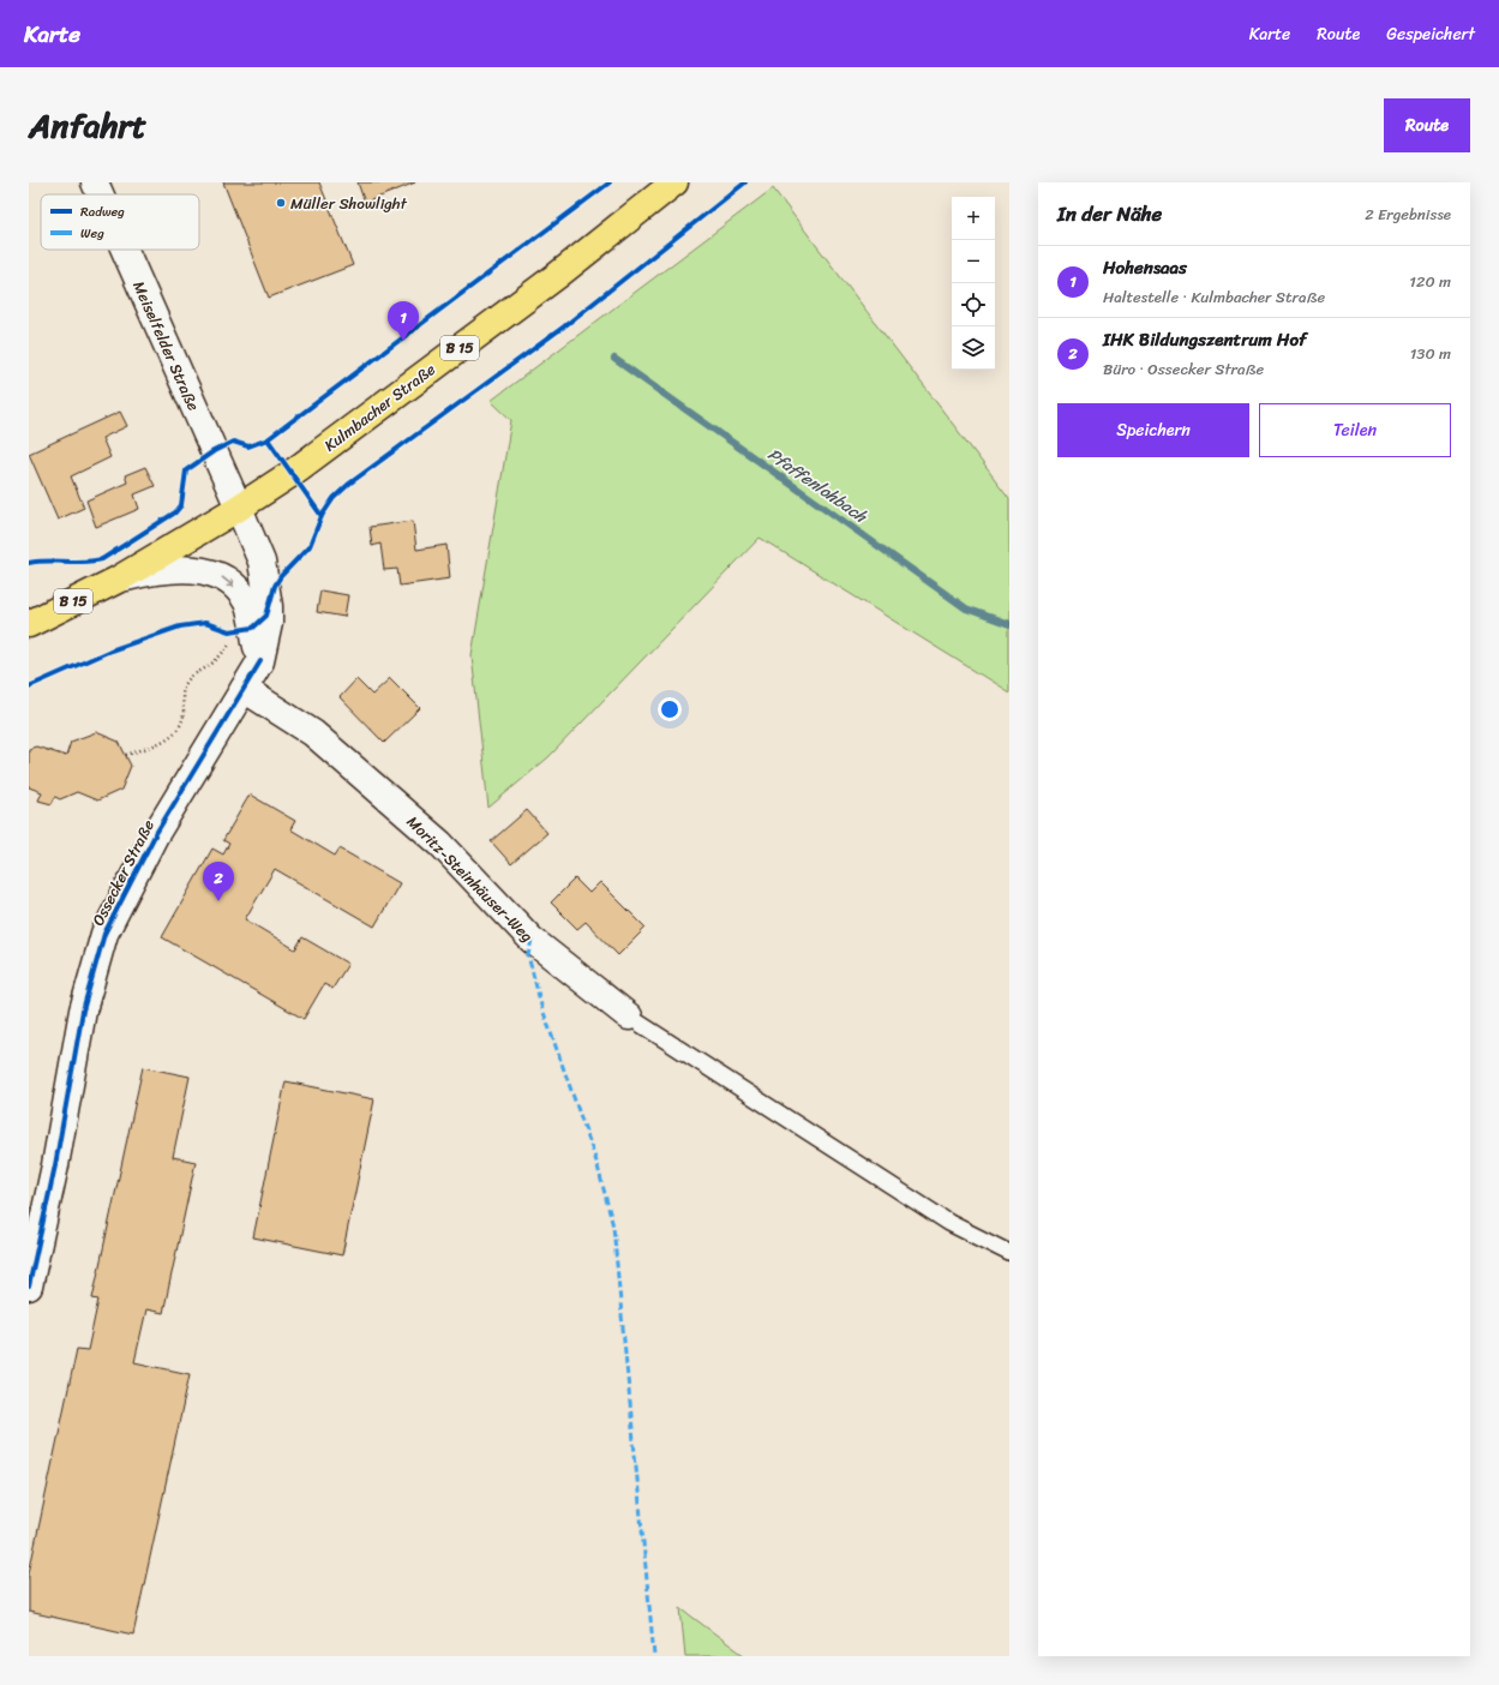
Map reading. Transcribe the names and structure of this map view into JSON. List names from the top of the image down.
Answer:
{
  "streets": {
    "main road": ["B 15", "Kulmbacher Straße"],
    "street": ["Meiselfelder Straße", "Ossecker Straße", "Moritz-Steinhäuser-Weg"]
  },
  "crossings": [
    ["Meiselfelder Straße", "Kulmbacher Straße"],
    ["Meiselfelder Straße", "Ossecker Straße"],
    ["Kulmbacher Straße", "Ossecker Straße"],
    ["Ossecker Straße", "Moritz-Steinhäuser-Weg"]
  ],
  "water": ["Pfaffenlohbach"],
  "places": ["Müller Showlight"],
  "legend": ["Radweg", "Weg"],
  "page": {
    "header": "Karte",
    "nav": ["Karte", "Route", "Gespeichert"],
    "title": "Anfahrt",
    "buttons": [
      "Route",
      ["Speichern", "Teilen"]
    ],
    "heading": ["In der Nähe", "2 Ergebnisse"],
    "map_buttons": ["+", "−"],
    "list": [
      {
        "mark": "1",
        "name": "Hohensaas",
        "note": "Haltestelle · Kulmbacher Straße",
        "value": "120 m"
      },
      {
        "mark": "2",
        "name": "IHK Bildungszentrum Hof",
        "note": "Büro · Ossecker Straße",
        "value": "130 m"
      }
    ],
    "pins": ["1", "2"]
  }
}
